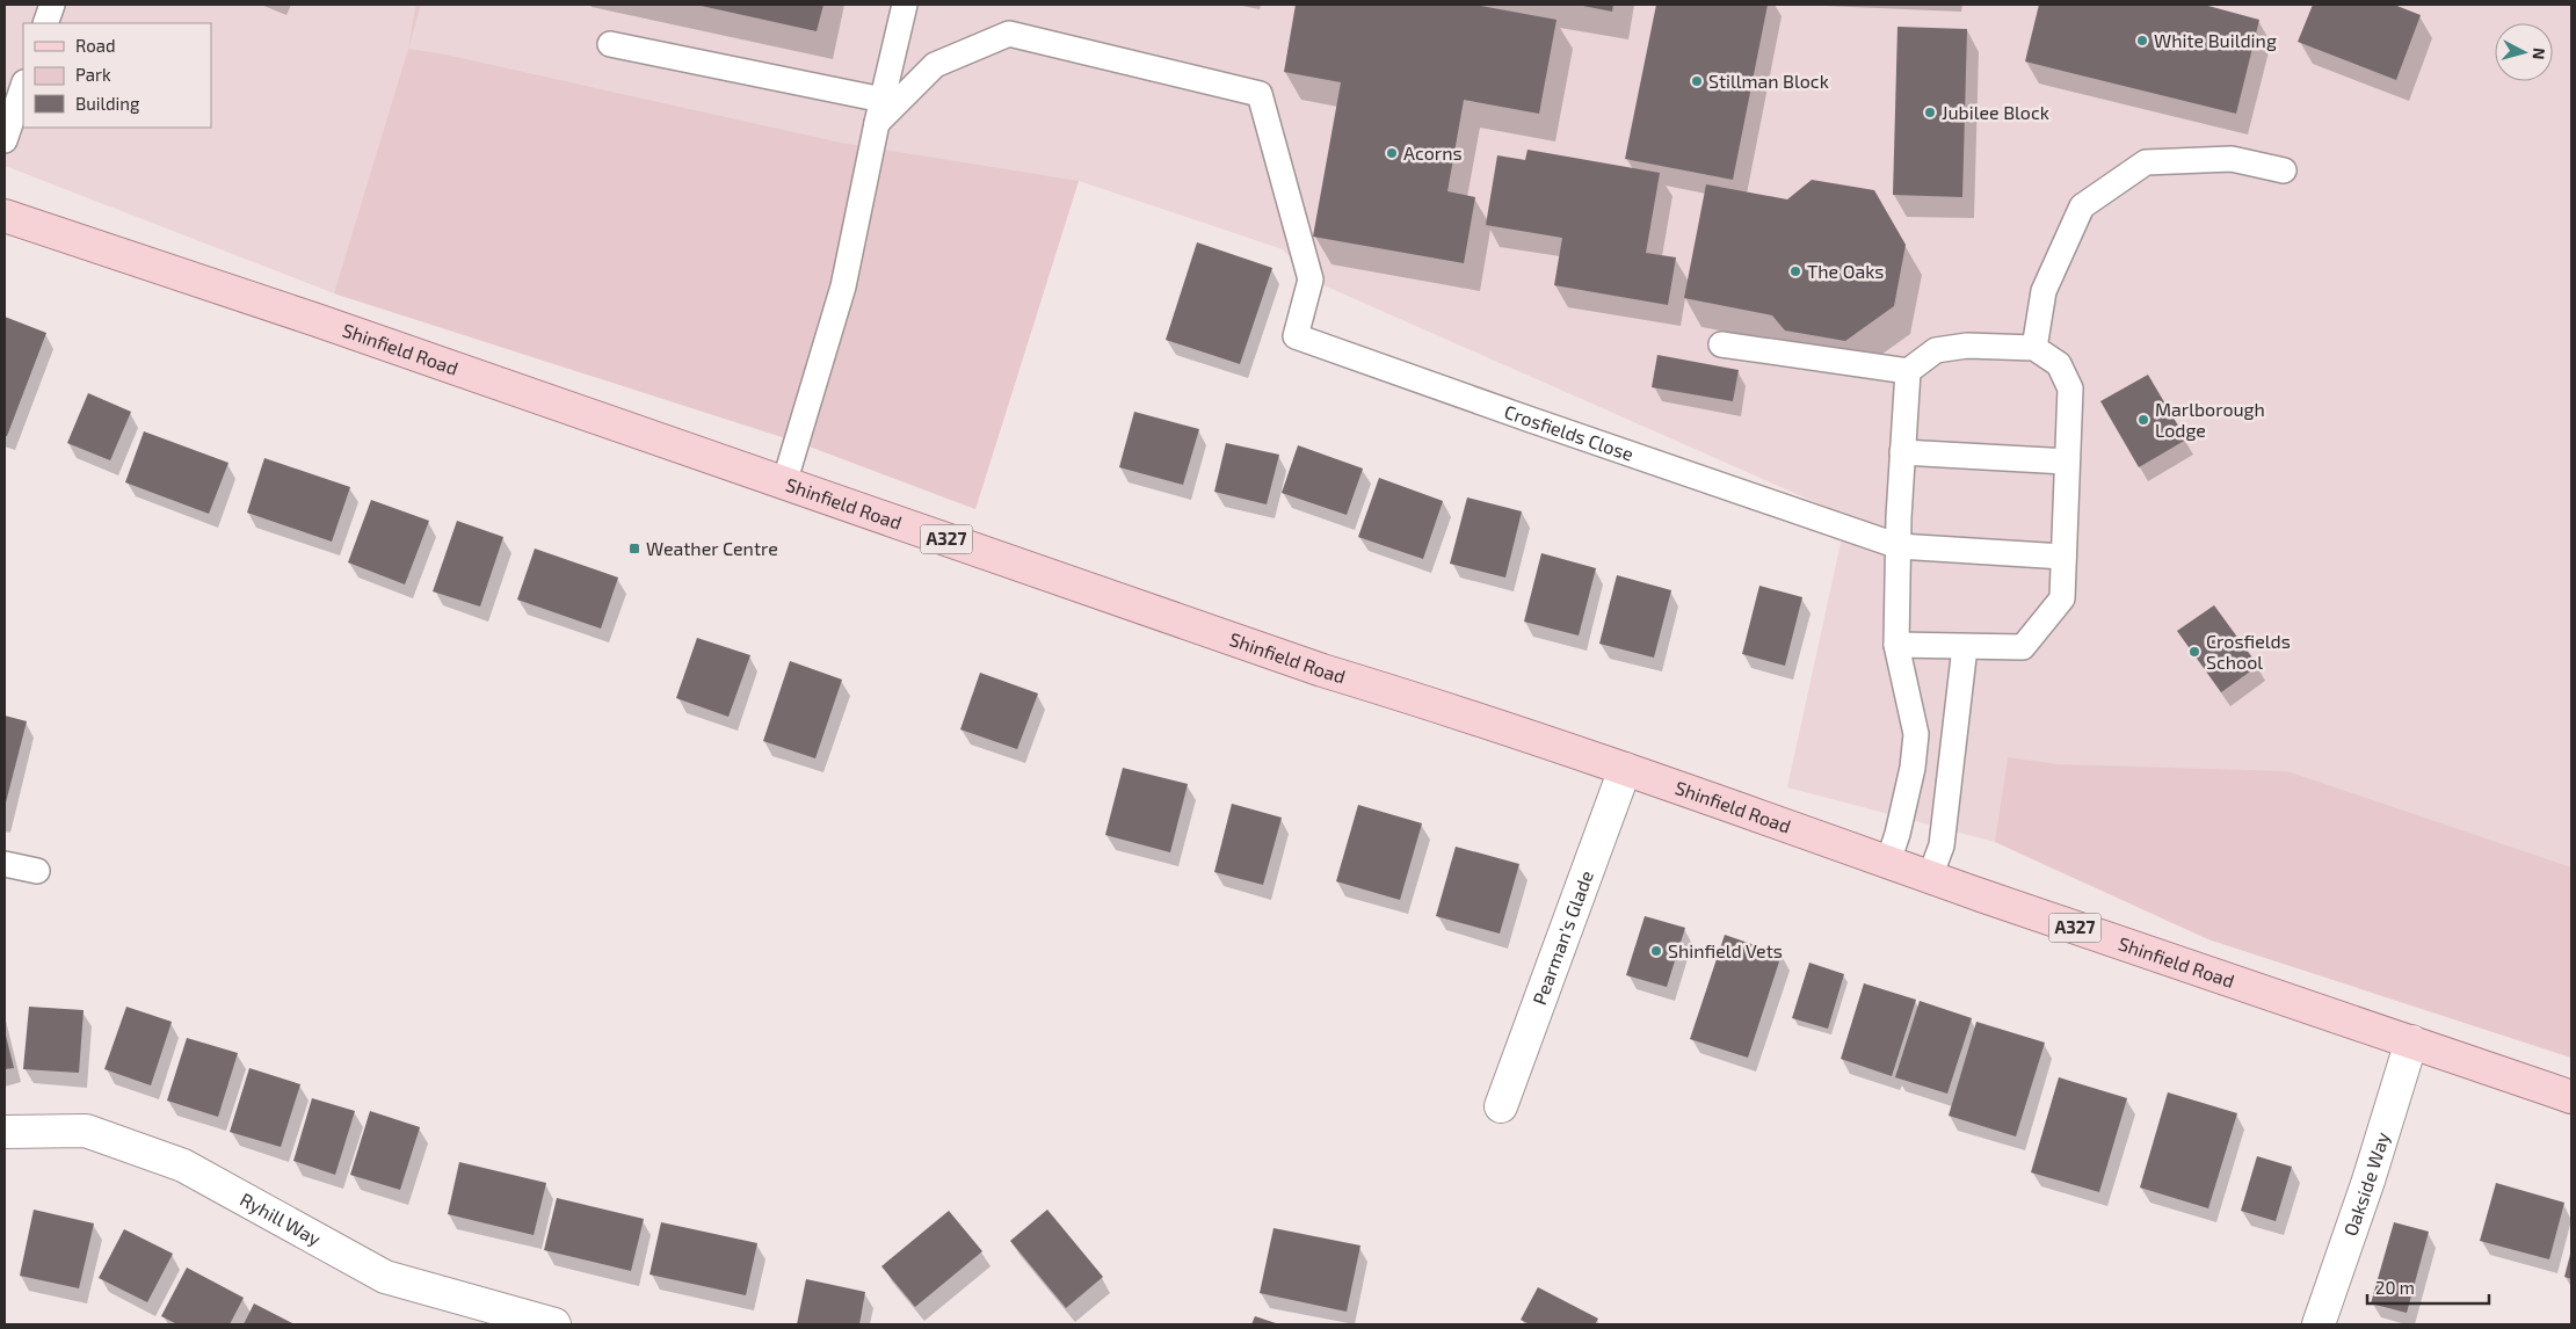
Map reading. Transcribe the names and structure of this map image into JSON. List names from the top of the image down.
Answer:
{
  "streets": {
    "main road": ["Shinfield Road", "A327"],
    "street": ["Pearman's Glade", "Oakside Way", "Ryhill Way"],
    "lane": ["Crosfields Close"]
  },
  "crossings": [
    ["Shinfield Road", "Pearman's Glade"],
    ["Shinfield Road", "Oakside Way"]
  ],
  "places": {
    "other": [
      "White Building",
      "Stillman Block",
      "Jubilee Block",
      "Acorns",
      "The Oaks",
      "Marlborough Lodge",
      "Crosfields School",
      "Shinfield Vets"
    ],
    "transit": ["Weather Centre"]
  },
  "legend": ["Road", "Park", "Building"],
  "scale_bar": "20 m",
  "north": "right"
}
